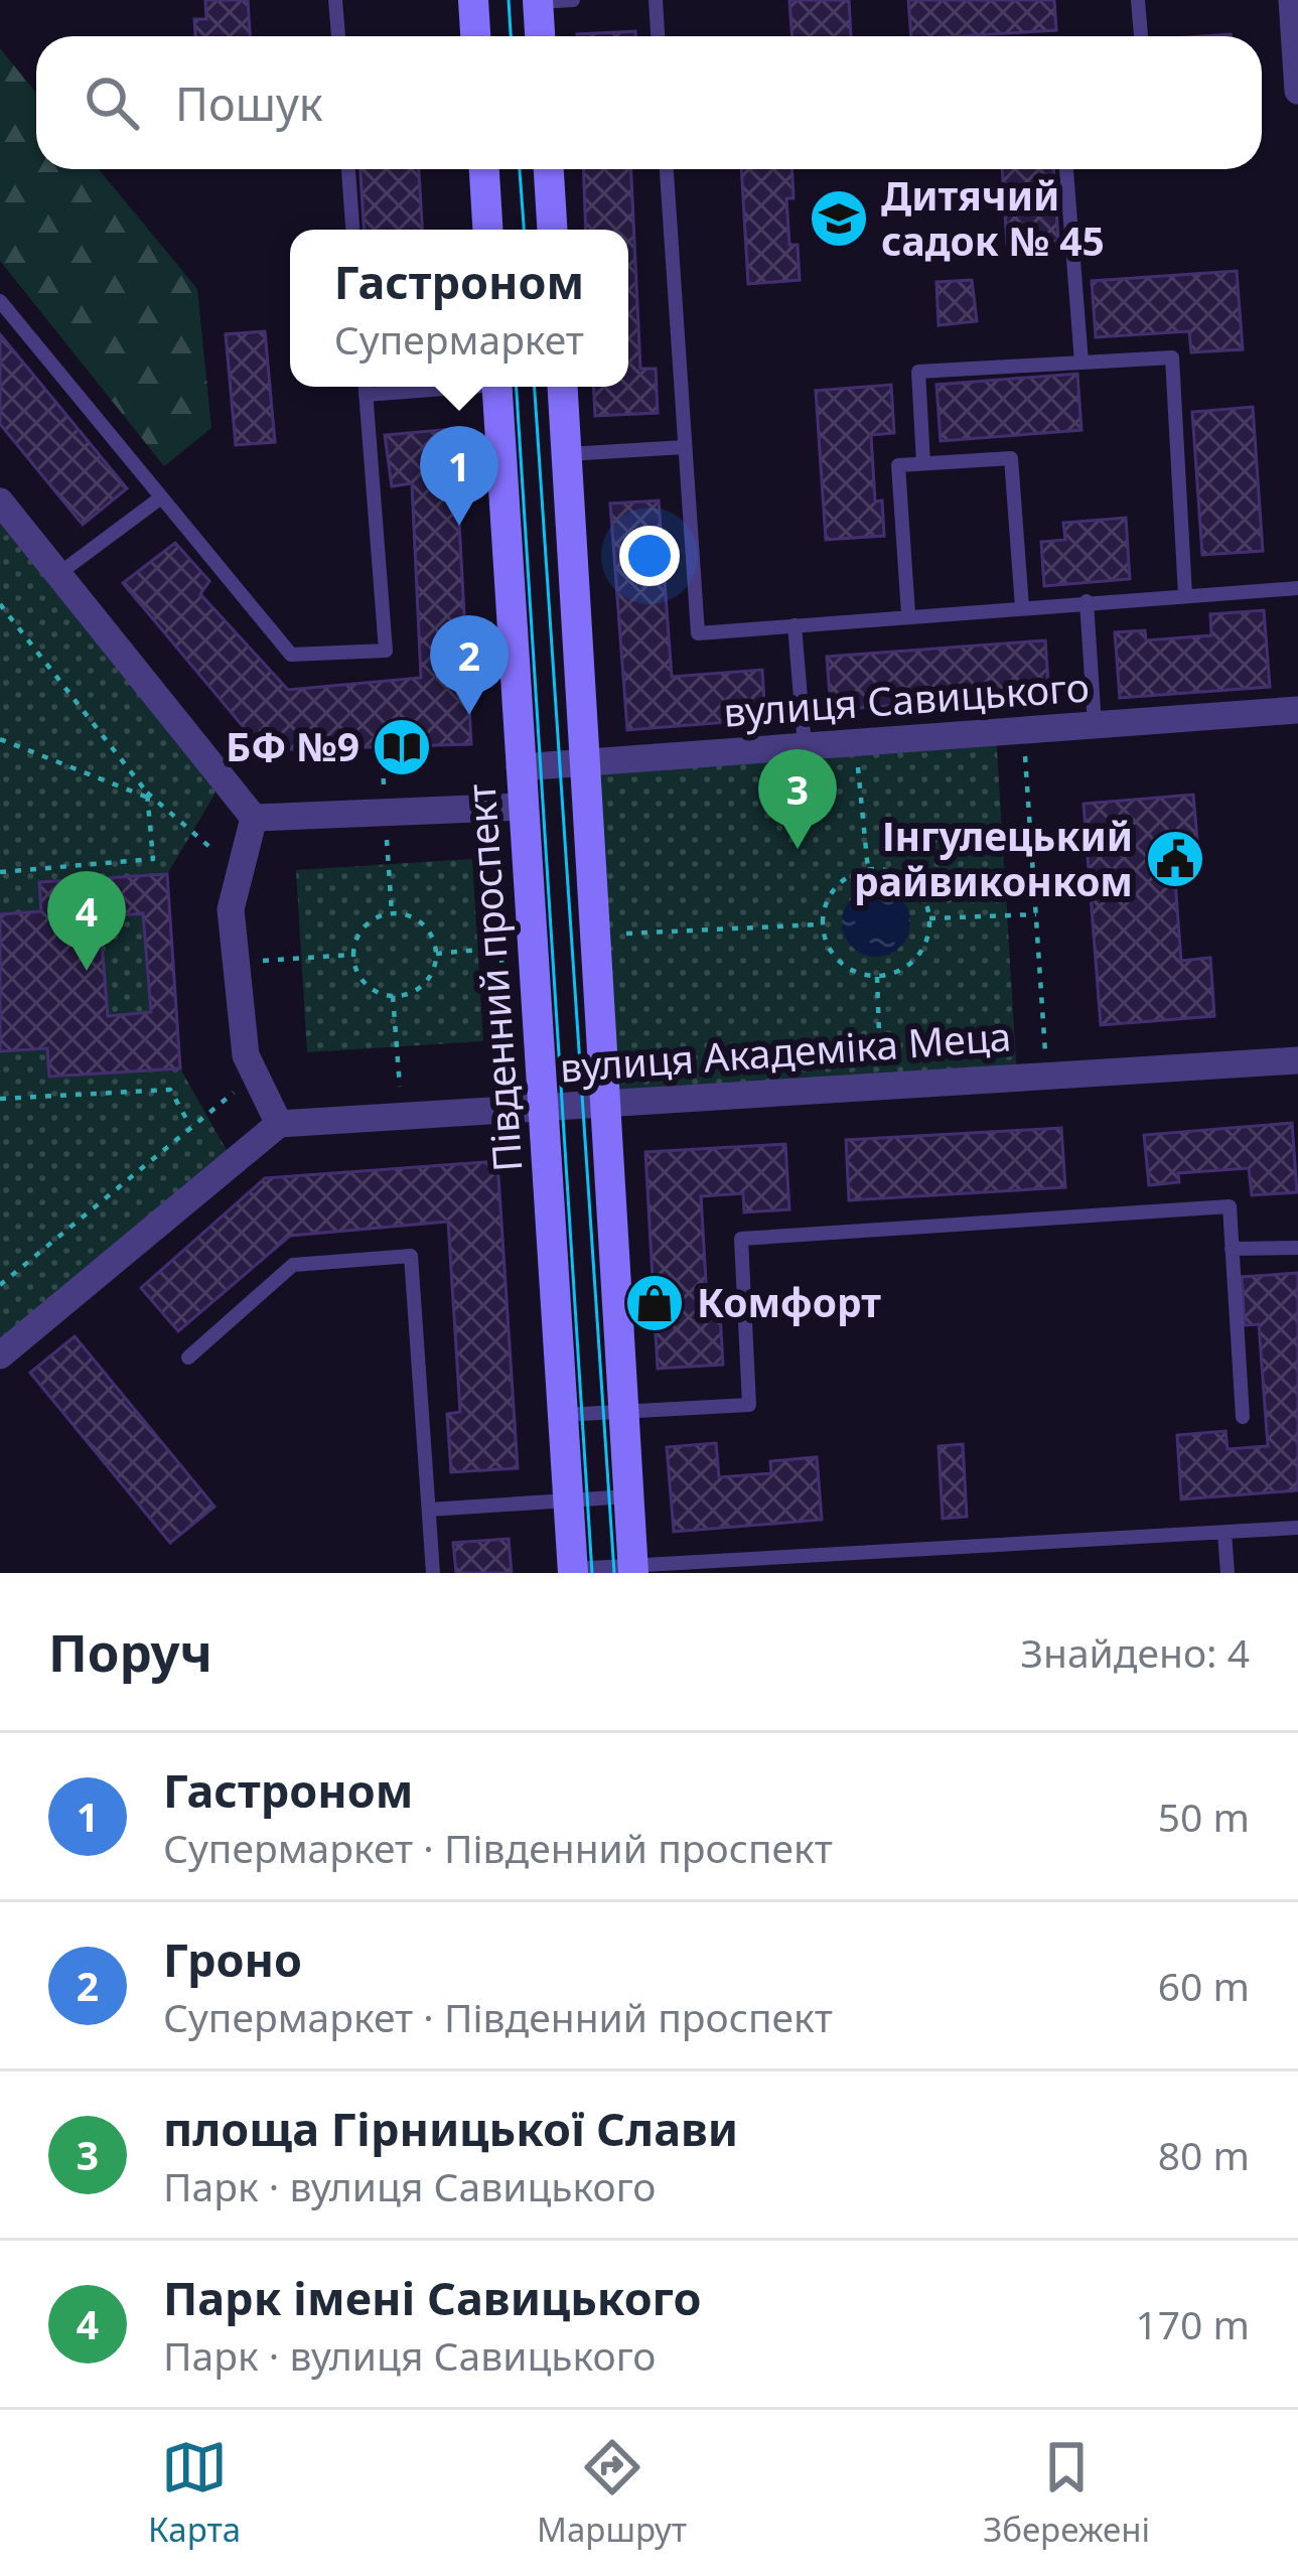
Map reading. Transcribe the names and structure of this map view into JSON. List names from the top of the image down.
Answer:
{
  "streets": {
    "main road": ["Південний проспект"],
    "street": ["вулиця Савицького", "вулиця Академіка Меца"]
  },
  "crossings": [
    ["вулиця Савицького", "Південний проспект"],
    ["Південний проспект", "вулиця Академіка Меца"]
  ],
  "places": {
    "school or university": ["Дитячий садок № 45"],
    "library": ["БФ №9"],
    "public building": ["Інгулецький райвиконком"],
    "shop": ["Комфорт"]
  },
  "page": {
    "search": "Пошук",
    "popup": ["Гастроном", "Супермаркет"],
    "pins": [
      "1",
      "2",
      "3",
      "4"
    ],
    "heading": ["Поруч", "Знайдено: 4"],
    "list": [
      {
        "mark": "1",
        "name": "Гастроном",
        "note": "Супермаркет · Південний проспект",
        "value": "50 m"
      },
      {
        "mark": "2",
        "name": "Гроно",
        "note": "Супермаркет · Південний проспект",
        "value": "60 m"
      },
      {
        "mark": "3",
        "name": "площа Гірницької Слави",
        "note": "Парк · вулиця Савицького",
        "value": "80 m"
      },
      {
        "mark": "4",
        "name": "Парк імені Савицького",
        "note": "Парк · вулиця Савицького",
        "value": "170 m"
      }
    ],
    "nav": ["Карта", "Маршрут", "Збережені"]
  }
}
